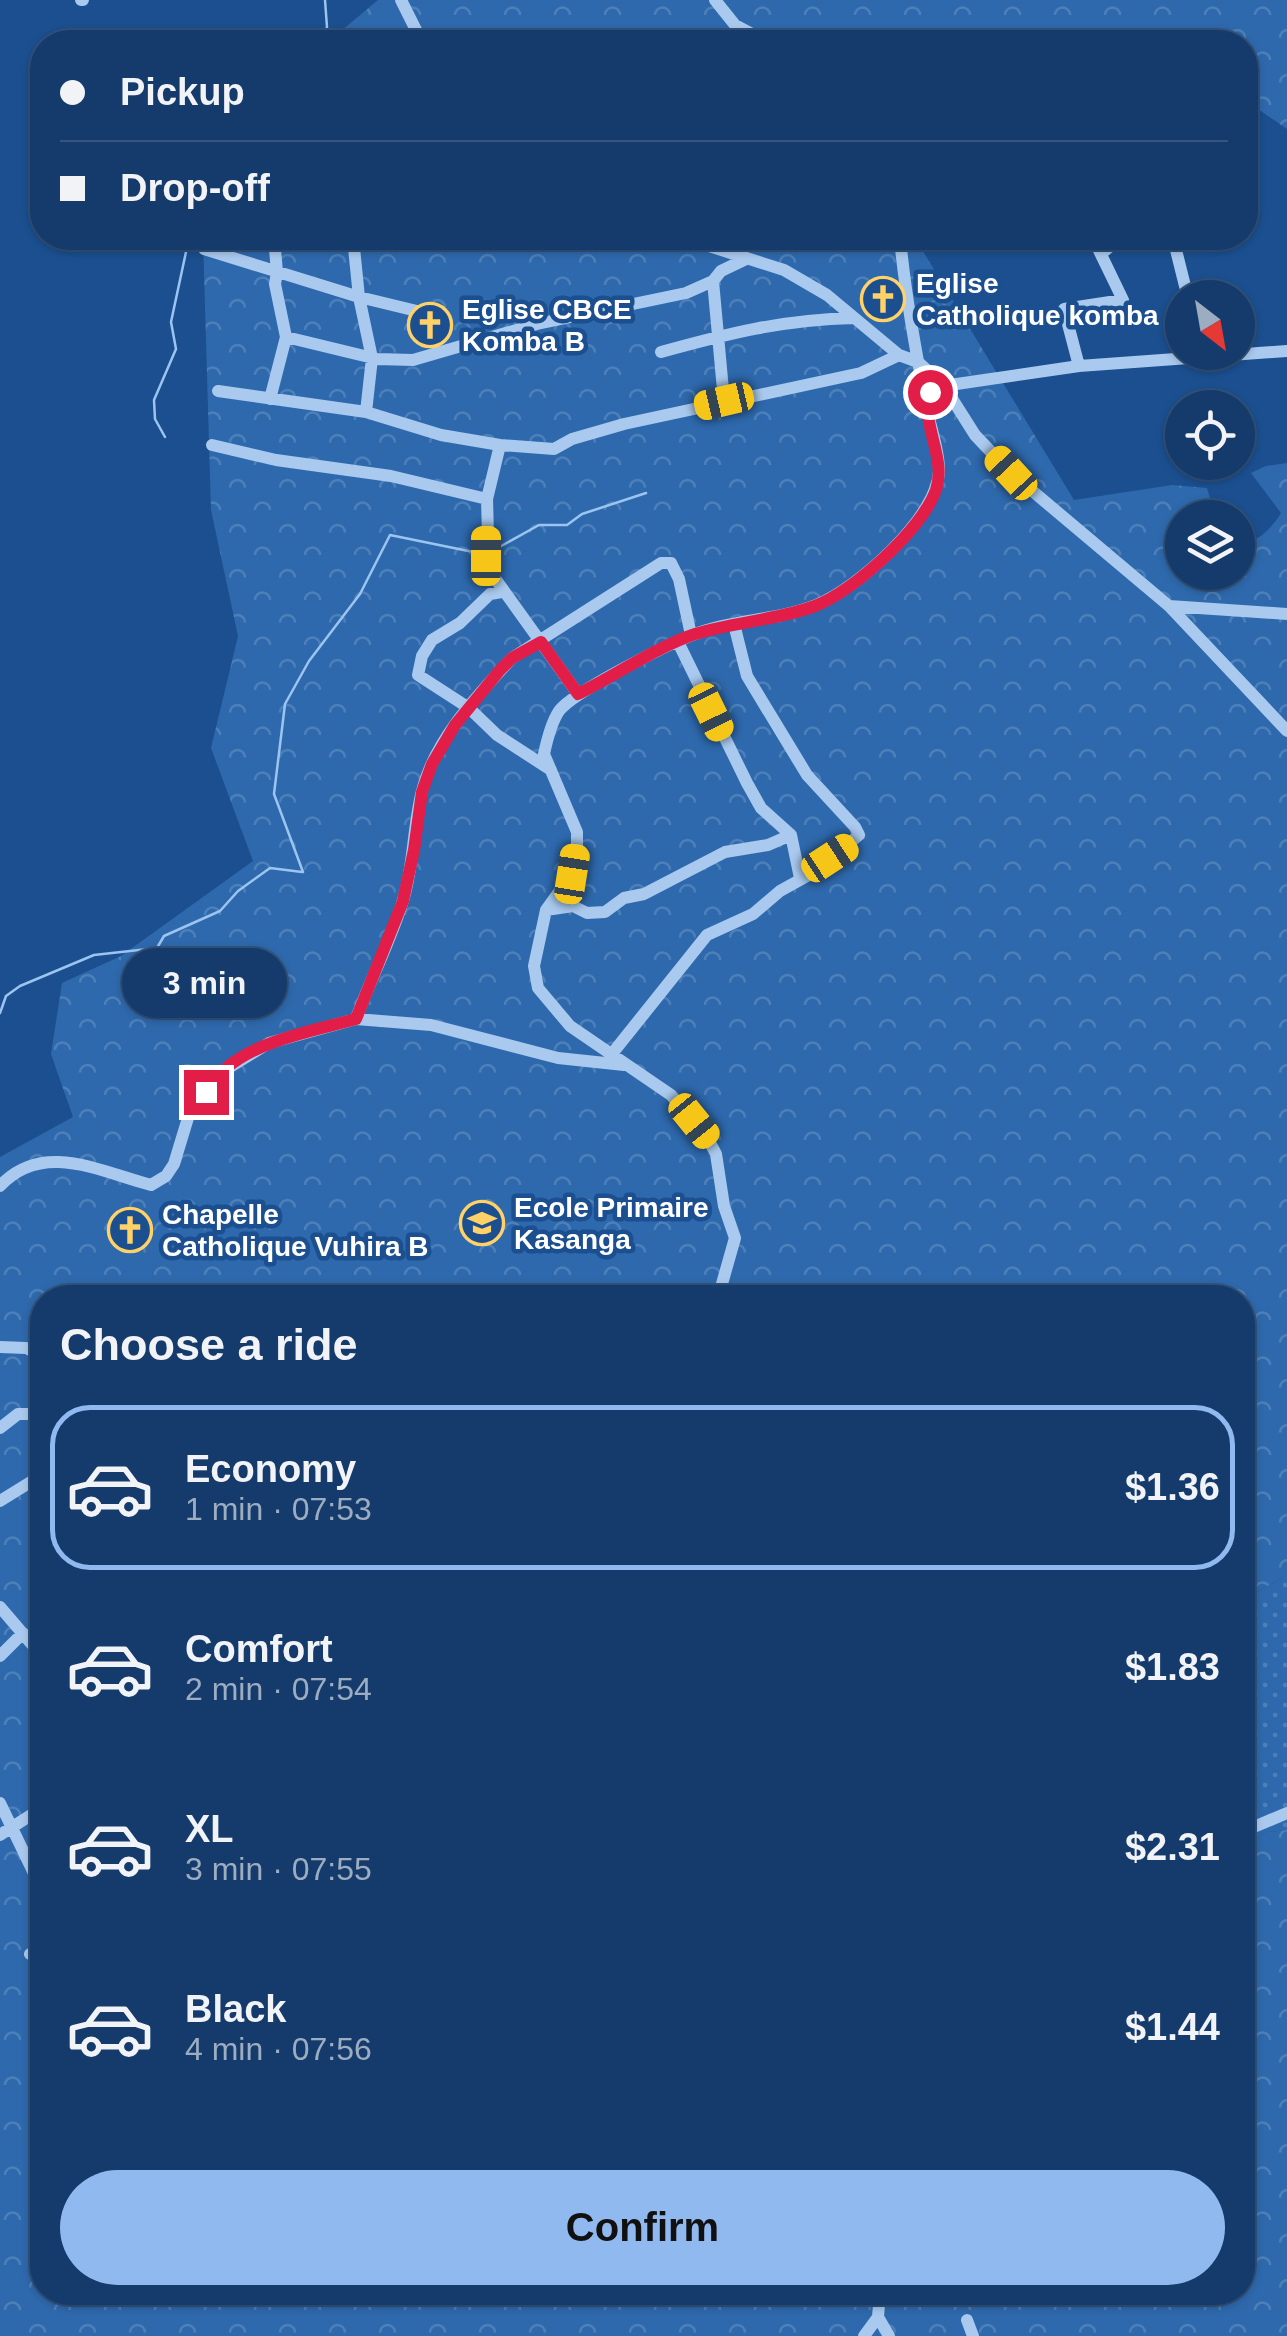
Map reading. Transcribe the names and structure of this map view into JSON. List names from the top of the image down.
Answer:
{
  "places": {
    "church": ["Eglise Catholique komba", "Eglise CBCE Komba B", "Chapelle Catholique Vuhira B"],
    "school or university": ["Ecole Primaire Kasanga"]
  },
  "north": "bottom right",
  "page": {
    "banner": ["Pickup", "Drop-off"],
    "bubble": "3 min",
    "heading": "Choose a ride",
    "list": [
      {
        "name": "Economy",
        "note": "1 min · 07:53",
        "value": "$1.36"
      },
      {
        "name": "Comfort",
        "note": "2 min · 07:54",
        "value": "$1.83"
      },
      {
        "name": "XL",
        "note": "3 min · 07:55",
        "value": "$2.31"
      },
      {
        "name": "Black",
        "note": "4 min · 07:56",
        "value": "$1.44"
      }
    ],
    "buttons": "Confirm"
  }
}
